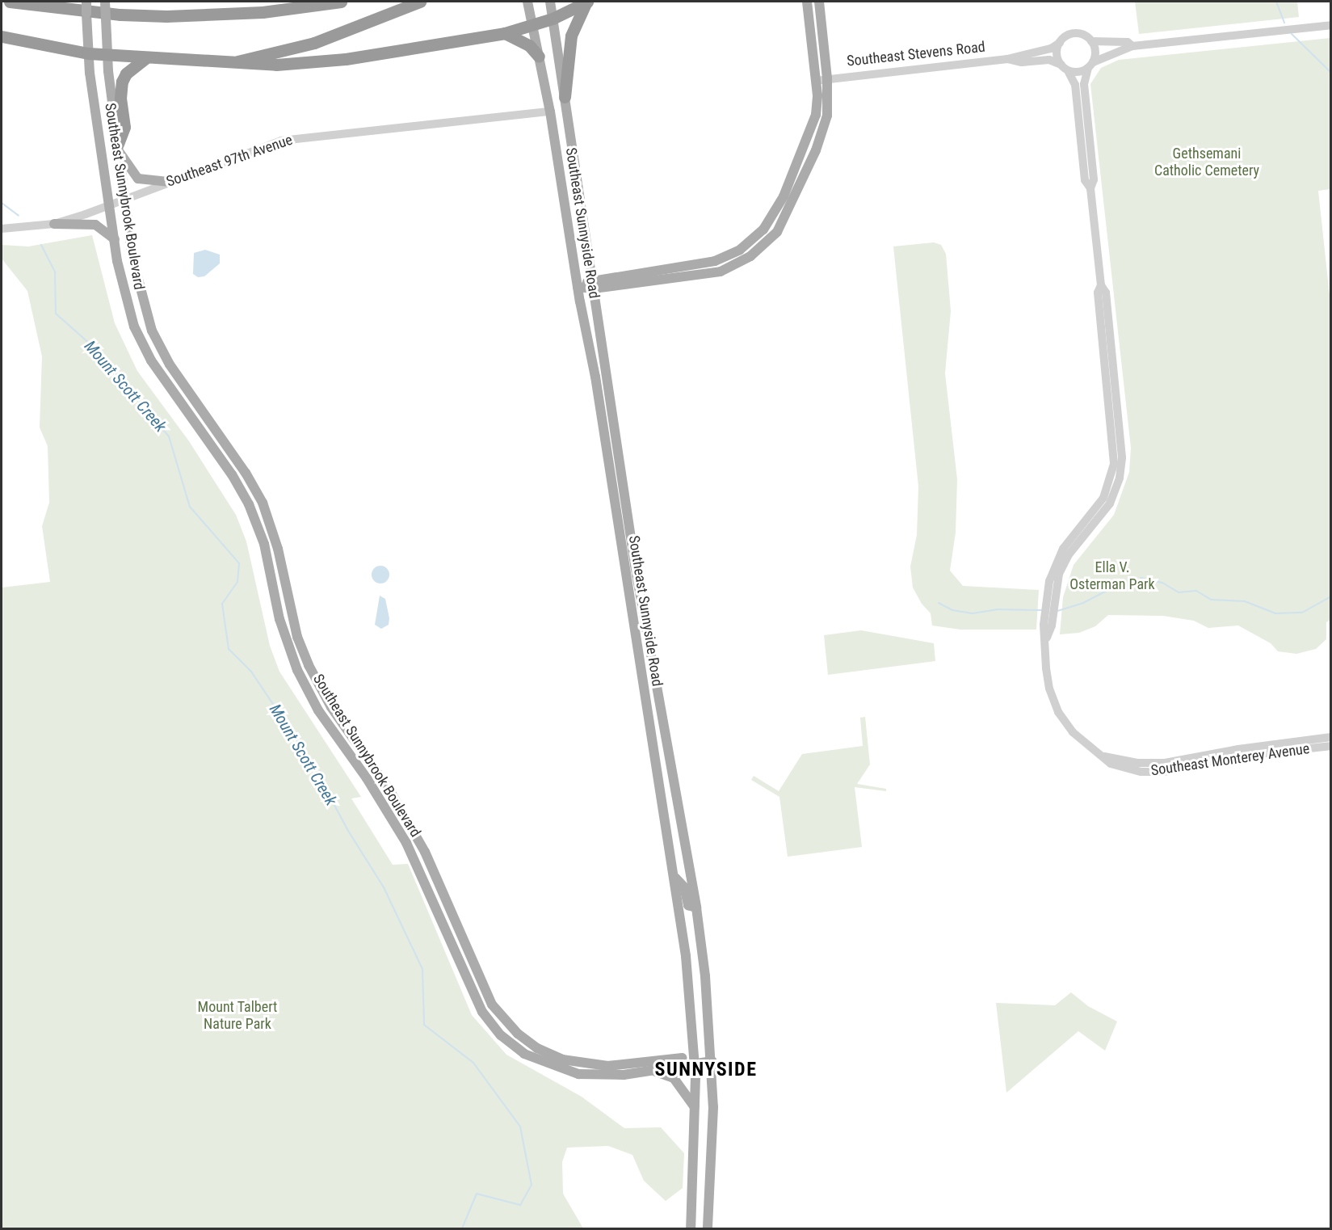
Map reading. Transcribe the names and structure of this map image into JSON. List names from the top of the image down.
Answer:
{
  "streets": {
    "main road": ["Southeast Sunnybrook Boulevard", "Southeast Sunnyside Road"],
    "street": ["Southeast Stevens Road", "Southeast 97th Avenue", "Southeast Monterey Avenue"]
  },
  "crossings": [
    ["Southeast Stevens Road", "Southeast Monterey Avenue"],
    ["Southeast 97th Avenue", "Southeast Sunnybrook Boulevard"],
    ["Southeast 97th Avenue", "Southeast Sunnyside Road"],
    ["Southeast Sunnybrook Boulevard", "Southeast Sunnyside Road"]
  ],
  "districts": ["SUNNYSIDE"],
  "water": ["Mount Scott Creek"],
  "parks": ["Gethsemani Catholic Cemetery", "Ella V. Osterman Park", "Mount Talbert Nature Park"]
}
